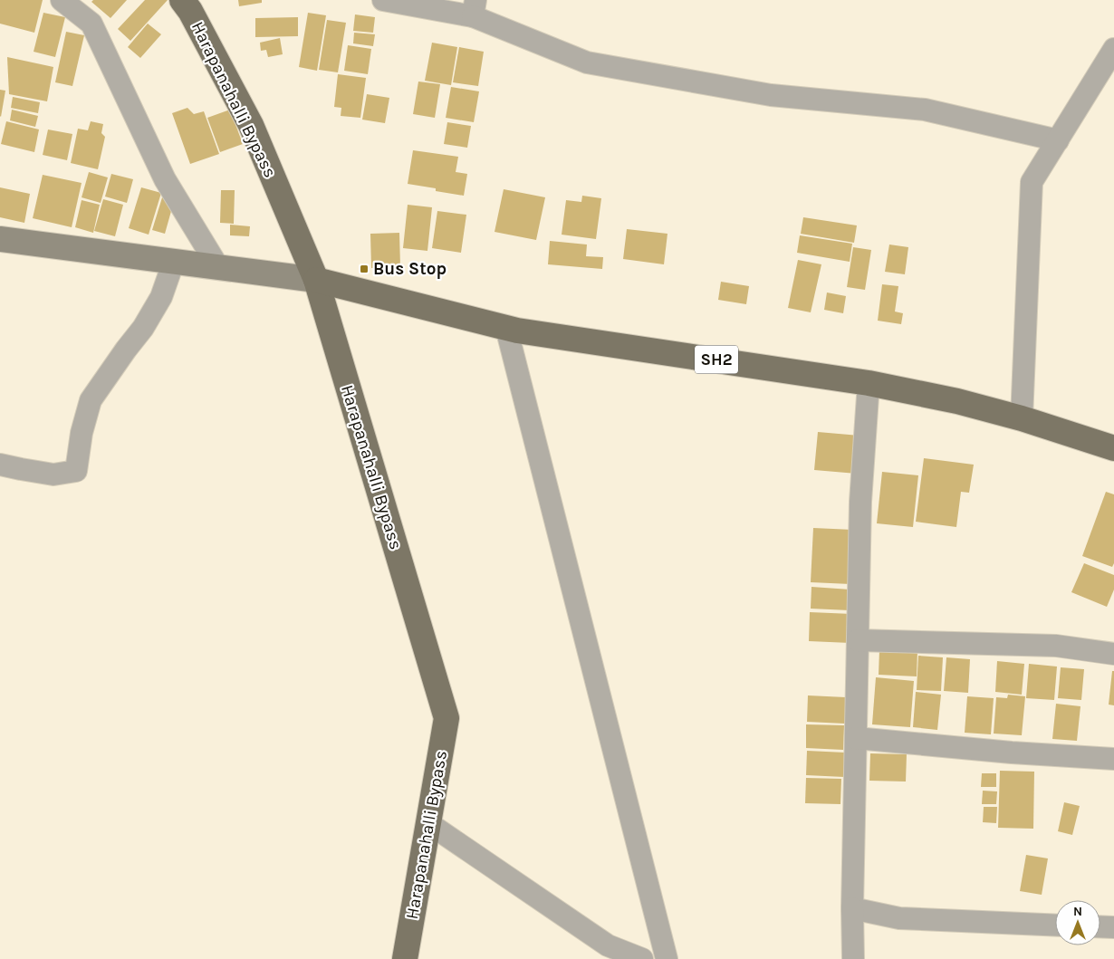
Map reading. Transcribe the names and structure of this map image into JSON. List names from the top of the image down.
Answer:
{
  "streets": {
    "main road": ["Harapanahalli Bypass", "SH2"]
  },
  "crossings": [
    ["Harapanahalli Bypass", "SH2"]
  ],
  "places": {
    "transit": ["Bus Stop"]
  },
  "north": "top"
}
